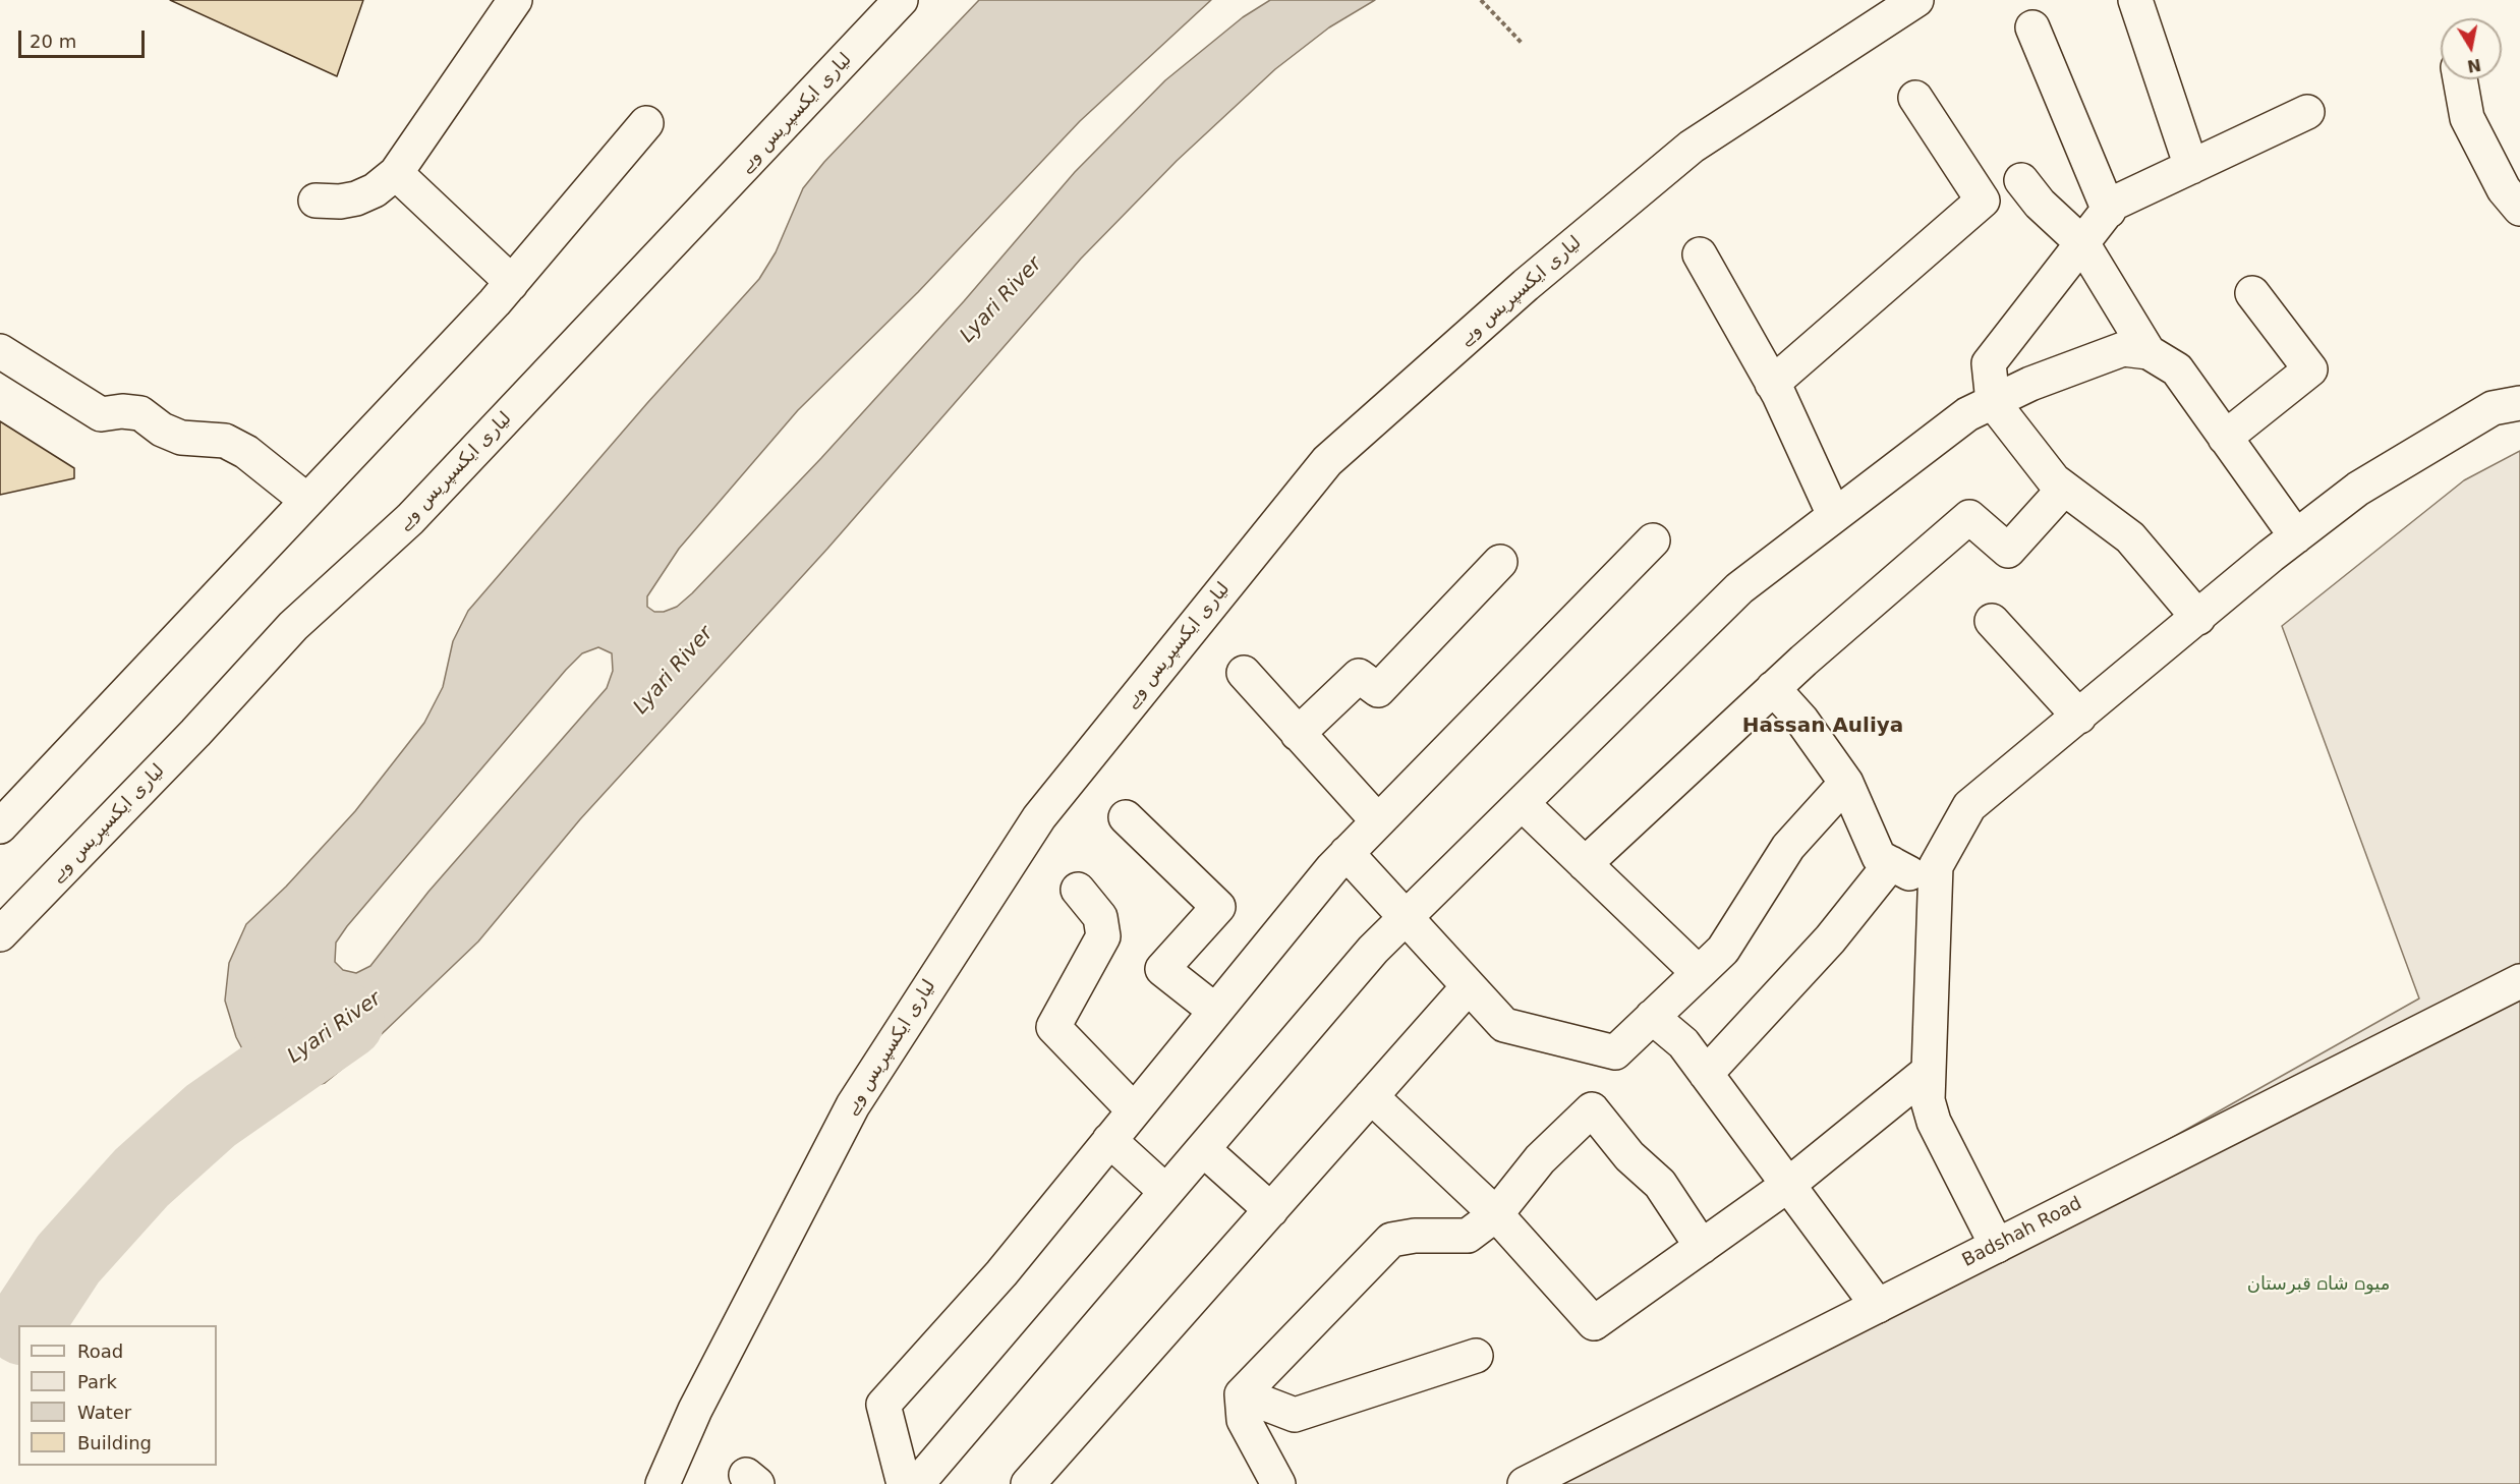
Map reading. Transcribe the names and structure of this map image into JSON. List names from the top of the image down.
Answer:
{
  "streets": {
    "main road": ["لیاری ایکسپریس وے", "Badshah Road"]
  },
  "districts": ["Hassan Auliya"],
  "water": ["Lyari River"],
  "parks": ["میوہ شاہ قبرستان"],
  "legend": [
    "Road",
    "Park",
    "Water",
    "Building"
  ],
  "scale_bar": "20 m",
  "north": "bottom"
}
